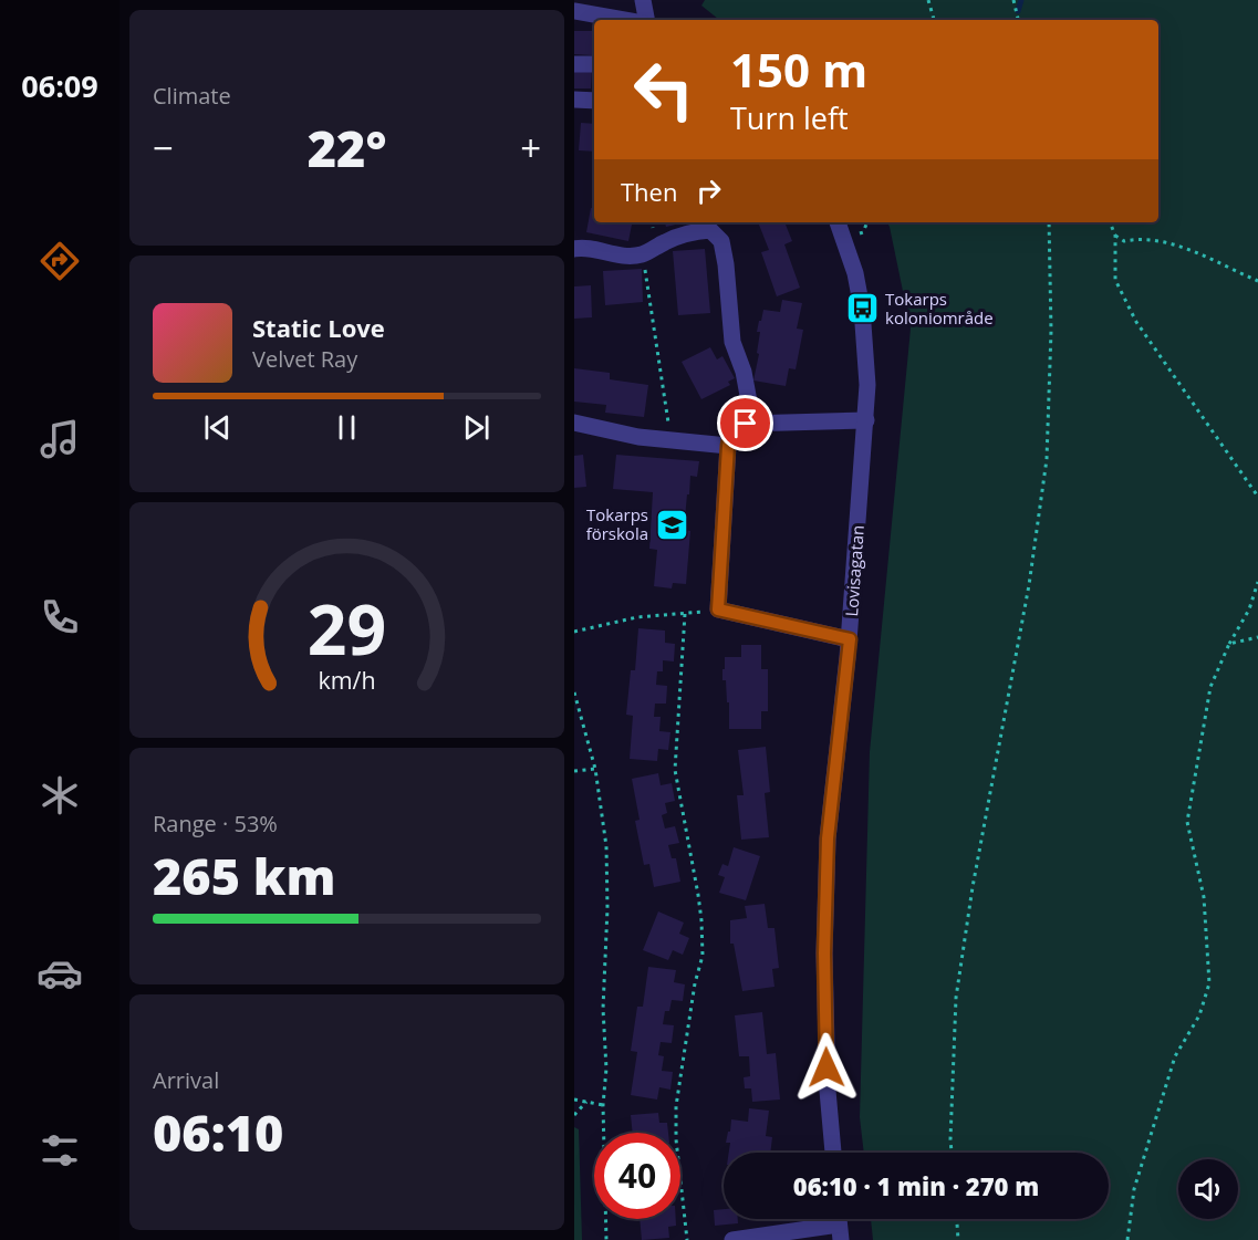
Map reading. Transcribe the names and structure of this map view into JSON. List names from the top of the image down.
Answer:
{
  "streets": {
    "street": ["Lovisagatan"]
  },
  "places": {
    "bus stop": ["Tokarps koloniområde"],
    "school or university": ["Tokarps förskola"]
  },
  "page": {
    "tabs": "06:09",
    "tile": [
      "Climate",
      ["Range · 53%", "265 km"],
      ["Arrival", "06:10"]
    ],
    "turn": ["150 m", "Turn left"],
    "heat": ["−", "22°", "+"],
    "then": "Then",
    "song": ["Static Love", "Velvet Ray"],
    "limit": "40",
    "trip": "06:10 · 1 min · 270 m",
    "gauge": ["29", "km/h"]
  }
}
